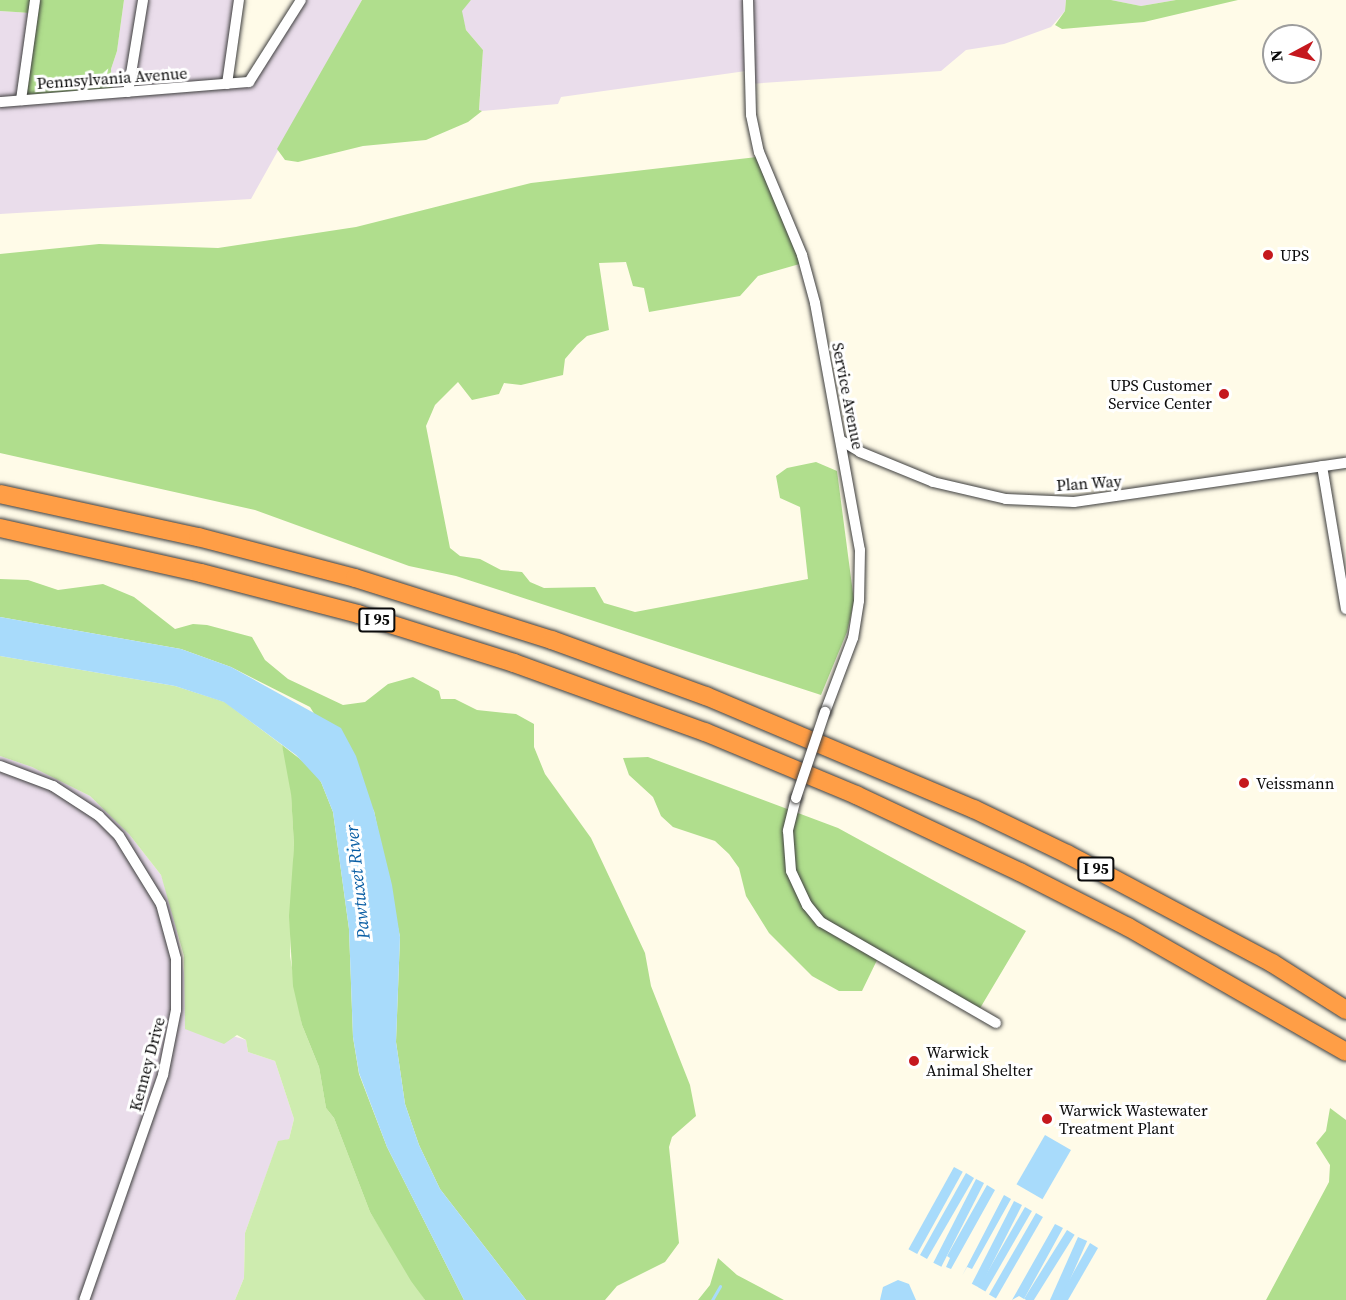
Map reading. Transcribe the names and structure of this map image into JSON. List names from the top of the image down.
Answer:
{
  "streets": {
    "highway": ["I 95"],
    "street": [
      "Pennsylvania Avenue",
      "Service Avenue",
      "Plan Way",
      "Kenney Drive"
    ]
  },
  "crossings": [
    ["Service Avenue", "Plan Way"]
  ],
  "water": ["Pawtuxet River"],
  "places": [
    "UPS",
    "UPS Customer Service Center",
    "Veissmann",
    "Warwick Animal Shelter",
    "Warwick Wastewater Treatment Plant"
  ],
  "north": "left"
}
